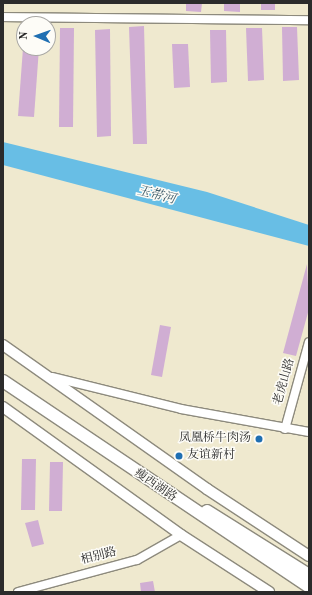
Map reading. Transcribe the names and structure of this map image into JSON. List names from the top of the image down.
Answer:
{
  "streets": {
    "main road": ["瘦西湖路"],
    "street": ["老虎山路", "相别路"]
  },
  "water": ["玉带河"],
  "places": ["凤凰桥牛肉汤", "友谊新村"],
  "north": "left"
}
